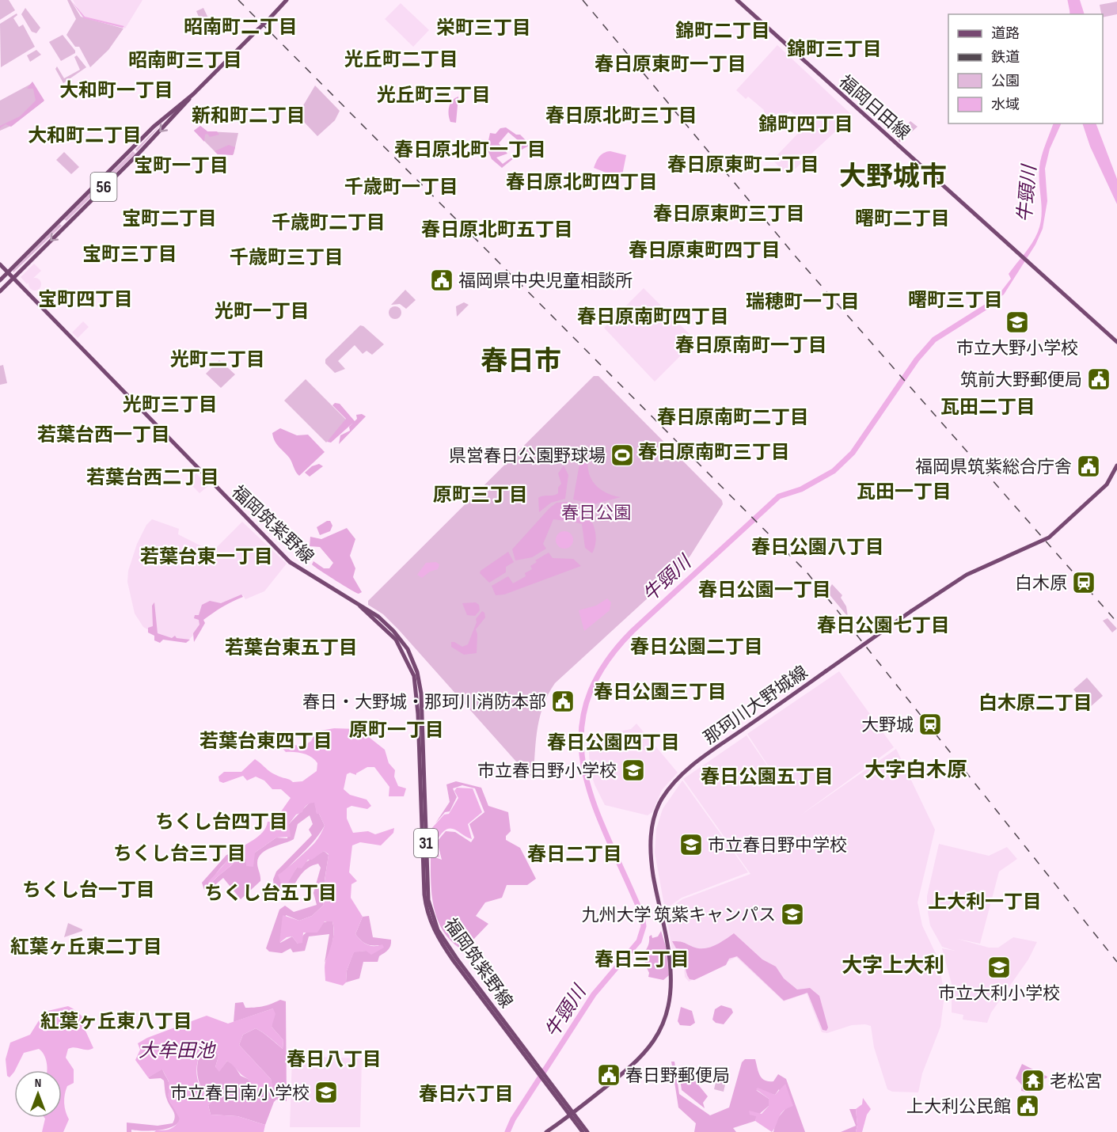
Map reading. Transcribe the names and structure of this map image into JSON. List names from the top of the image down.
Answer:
{
  "streets": {
    "main road": [
      "福岡日田線",
      "56",
      "福岡筑紫野線",
      "那珂川大野城線",
      "31"
    ]
  },
  "crossings": [
    ["56", "福岡筑紫野線"],
    ["福岡筑紫野線", "那珂川大野城線"]
  ],
  "districts": [
    "昭南町二丁目",
    "栄町三丁目",
    "錦町二丁目",
    "錦町三丁目",
    "光丘町二丁目",
    "昭南町三丁目",
    "春日原東町一丁目",
    "大和町一丁目",
    "光丘町三丁目",
    "新和町二丁目",
    "春日原北町三丁目",
    "錦町四丁目",
    "大和町二丁目",
    "春日原北町一丁目",
    "春日原東町二丁目",
    "宝町一丁目",
    "大野城市",
    "春日原北町四丁目",
    "千歳町一丁目",
    "春日原東町三丁目",
    "宝町二丁目",
    "曙町二丁目",
    "千歳町二丁目",
    "春日原北町五丁目",
    "春日原東町四丁目",
    "宝町三丁目",
    "千歳町三丁目",
    "宝町四丁目",
    "曙町三丁目",
    "瑞穂町一丁目",
    "光町一丁目",
    "春日原南町四丁目",
    "春日原南町一丁目",
    "光町二丁目",
    "春日市",
    "光町三丁目",
    "瓦田二丁目",
    "春日原南町二丁目",
    "若葉台西一丁目",
    "春日原南町三丁目",
    "若葉台西二丁目",
    "瓦田一丁目",
    "原町三丁目",
    "春日公園八丁目",
    "若葉台東一丁目",
    "春日公園一丁目",
    "春日公園七丁目",
    "春日公園二丁目",
    "若葉台東五丁目",
    "春日公園三丁目",
    "白木原二丁目",
    "原町一丁目",
    "若葉台東四丁目",
    "春日公園四丁目",
    "大字白木原",
    "春日公園五丁目",
    "ちくし台四丁目",
    "ちくし台三丁目",
    "春日二丁目",
    "ちくし台一丁目",
    "ちくし台五丁目",
    "上大利一丁目",
    "紅葉ヶ丘東二丁目",
    "春日三丁目",
    "大字上大利",
    "紅葉ヶ丘東八丁目",
    "春日八丁目",
    "春日六丁目"
  ],
  "water": ["牛頸川", "大牟田池"],
  "parks": ["春日公園"],
  "places": {
    "public building": [
      "福岡県中央児童相談所",
      "筑前大野郵便局",
      "福岡県筑紫総合庁舎",
      "春日・大野城・那珂川消防本部",
      "春日野郵便局",
      "上大利公民館"
    ],
    "school or university": [
      "市立大野小学校",
      "市立春日野小学校",
      "市立春日野中学校",
      "九州大学 筑紫キャンパス",
      "市立大利小学校",
      "市立春日南小学校"
    ],
    "sports": ["県営春日公園野球場"],
    "station": ["白木原", "大野城"],
    "temple": ["老松宮"]
  },
  "legend": [
    "道路",
    "鉄道",
    "公園",
    "水域"
  ],
  "north": "top"
}
